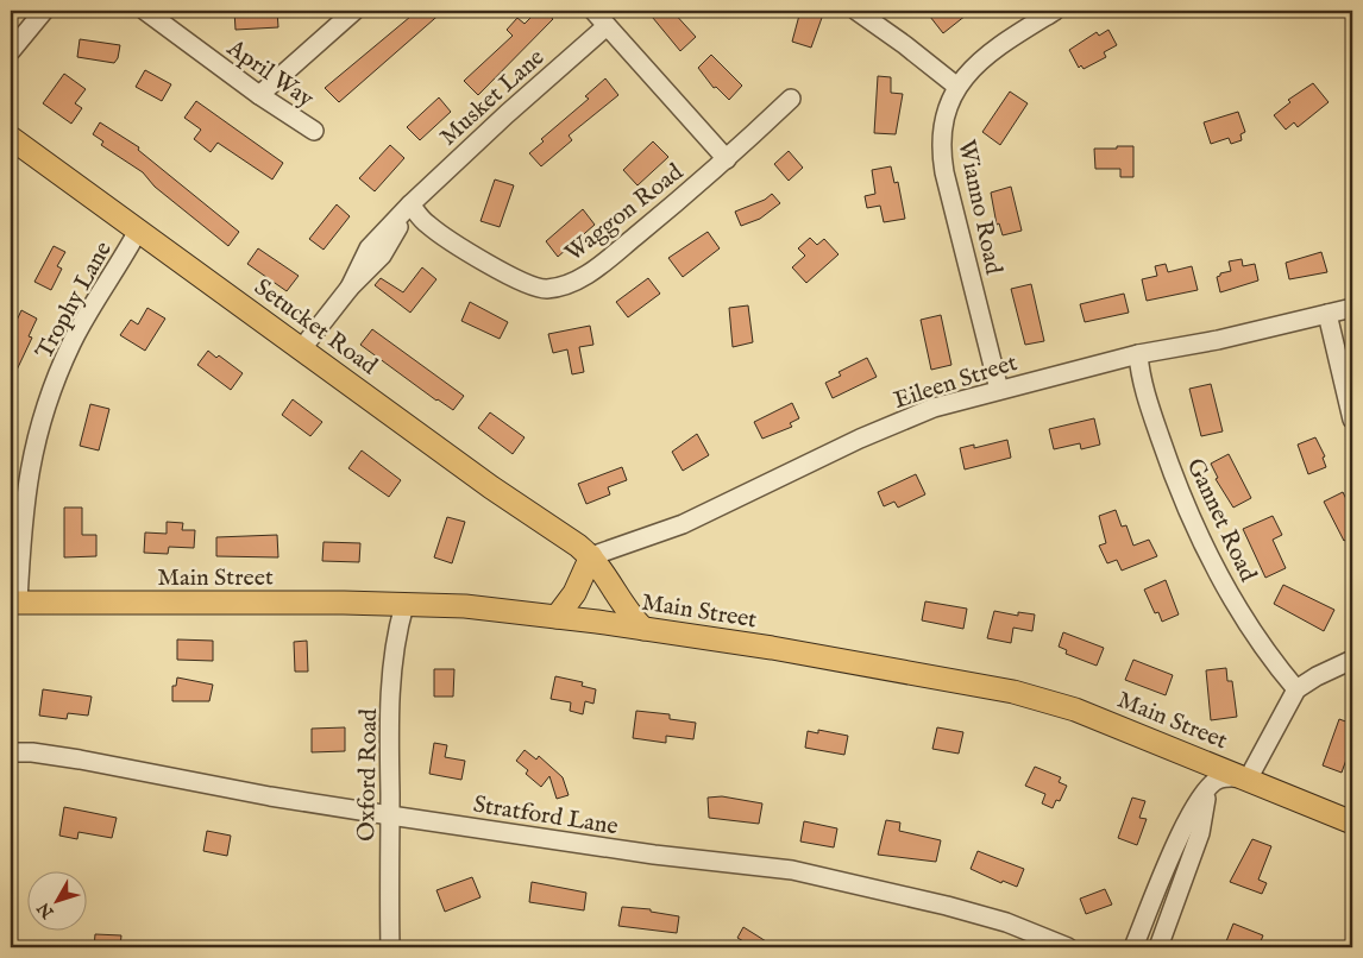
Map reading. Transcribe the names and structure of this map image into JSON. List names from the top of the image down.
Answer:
{
  "streets": {
    "main road": ["Setucket Road", "Main Street"],
    "street": [
      "April Way",
      "Musket Lane",
      "Wianno Road",
      "Waggon Road",
      "Trophy Lane",
      "Eileen Street",
      "Gannet Road",
      "Oxford Road",
      "Stratford Lane"
    ]
  },
  "crossings": [
    ["Musket Lane", "Waggon Road"],
    ["Musket Lane", "Setucket Road"],
    ["Wianno Road", "Eileen Street"],
    ["Trophy Lane", "Setucket Road"],
    ["Trophy Lane", "Main Street"],
    ["Setucket Road", "Eileen Street"],
    ["Setucket Road", "Main Street"],
    ["Eileen Street", "Gannet Road"],
    ["Main Street", "Oxford Road"],
    ["Oxford Road", "Stratford Lane"]
  ],
  "north": "bottom left"
}
